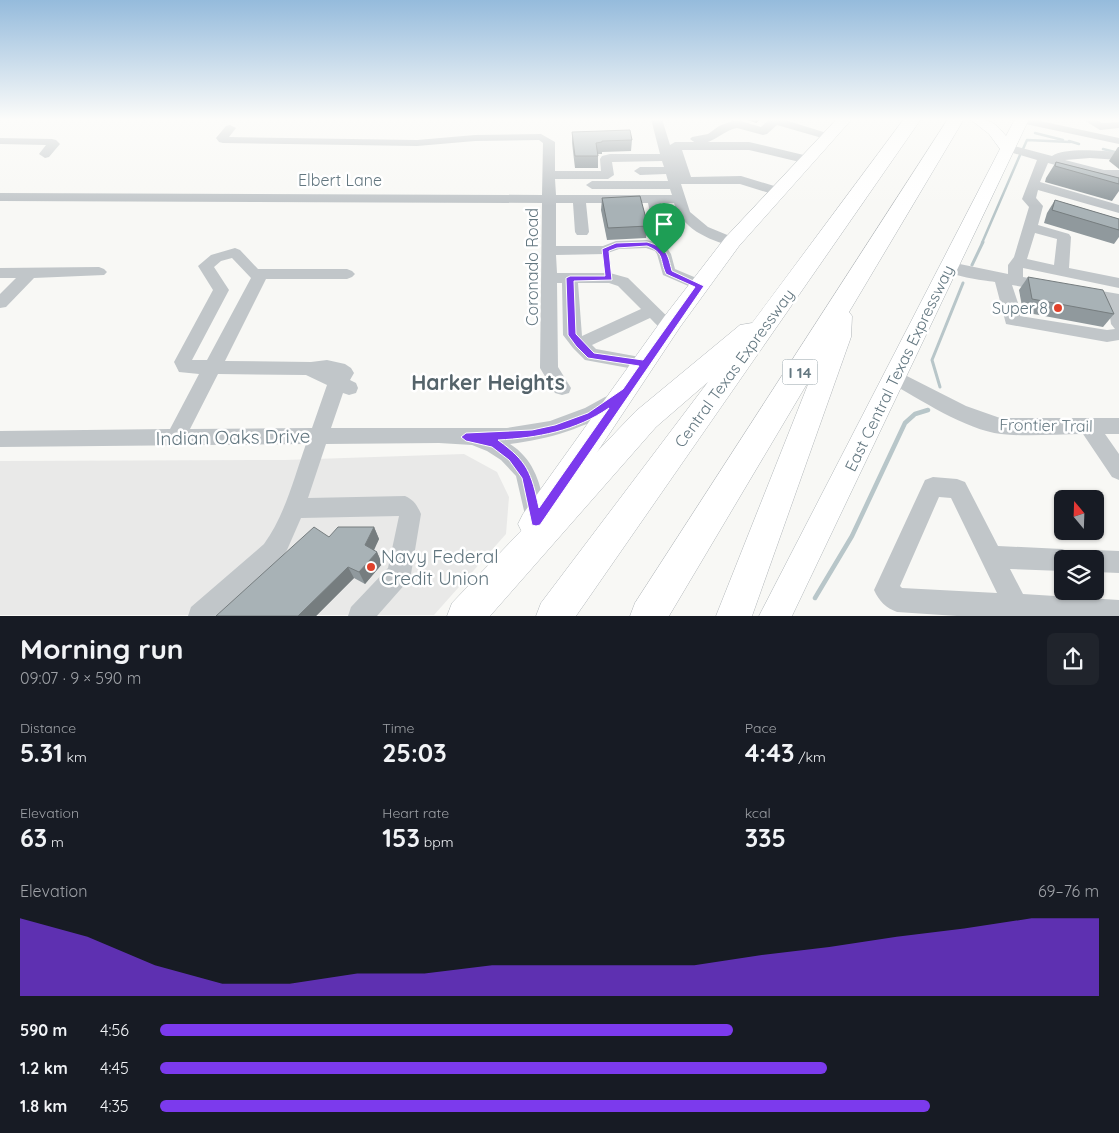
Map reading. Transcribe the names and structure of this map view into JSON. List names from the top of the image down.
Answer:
{
  "streets": {
    "highway": ["Central Texas Expressway", "I 14"],
    "main road": ["East Central Texas Expressway"],
    "street": [
      "Elbert Lane",
      "Coronado Road",
      "Frontier Trail",
      "Indian Oaks Drive"
    ]
  },
  "crossings": [
    ["Elbert Lane", "Coronado Road"],
    ["East Central Texas Expressway", "Frontier Trail"]
  ],
  "districts": ["Harker Heights"],
  "places": ["Super 8", "Navy Federal Credit Union"],
  "north": "top",
  "page": {
    "heading": ["Morning run", "09:07 · 9 × 590 m"],
    "stats": [
      ["Distance", "5.31 km"],
      ["Time", "25:03"],
      ["Pace", "4:43 /km"],
      ["Elevation", "63 m"],
      ["Heart rate", "153 bpm"],
      ["kcal", "335"]
    ],
    "chart": ["Elevation", "69–76 m"],
    "list": [
      {
        "name": "590 m",
        "note": "4:56"
      },
      {
        "name": "1.2 km",
        "note": "4:45"
      },
      {
        "name": "1.8 km",
        "note": "4:35"
      }
    ]
  }
}
